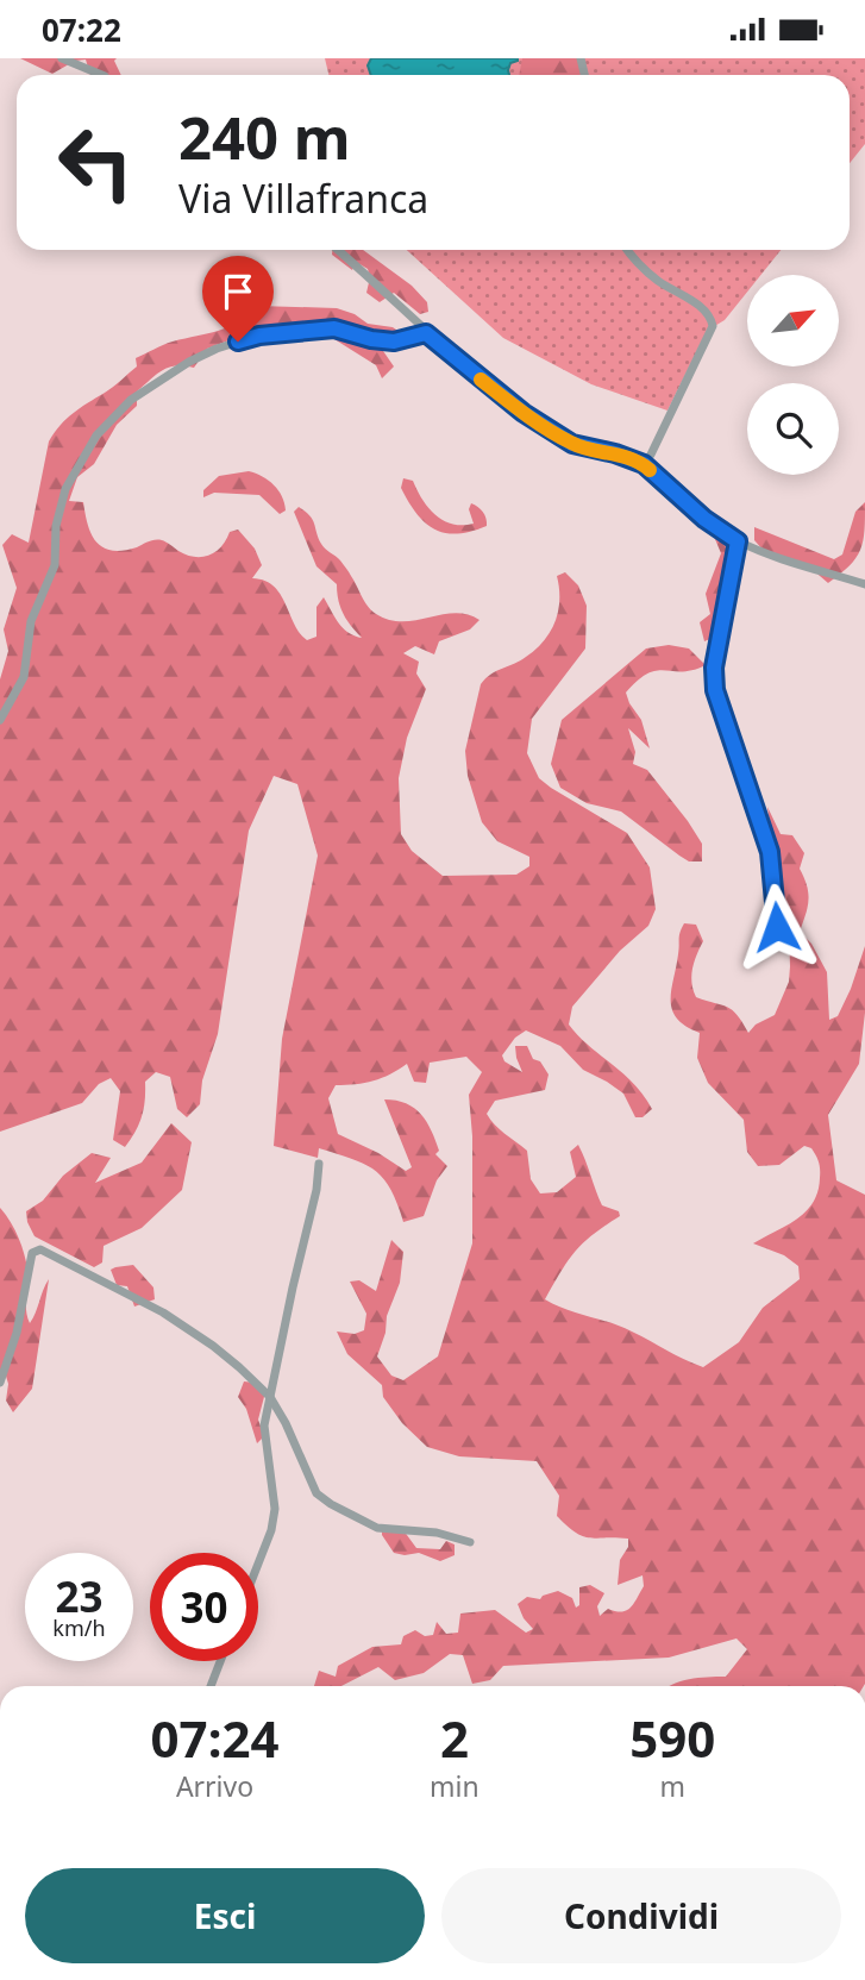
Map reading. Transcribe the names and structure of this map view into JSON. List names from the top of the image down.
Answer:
{
  "north": "top right",
  "page": {
    "status": "07:22",
    "turn": ["240 m", "Via Villafranca"],
    "speed": "23 km/h",
    "limit": "30",
    "eta": [
      "07:24",
      "Arrivo",
      "2",
      "min",
      "590",
      "m"
    ],
    "buttons": ["Esci", "Condividi"]
  }
}
